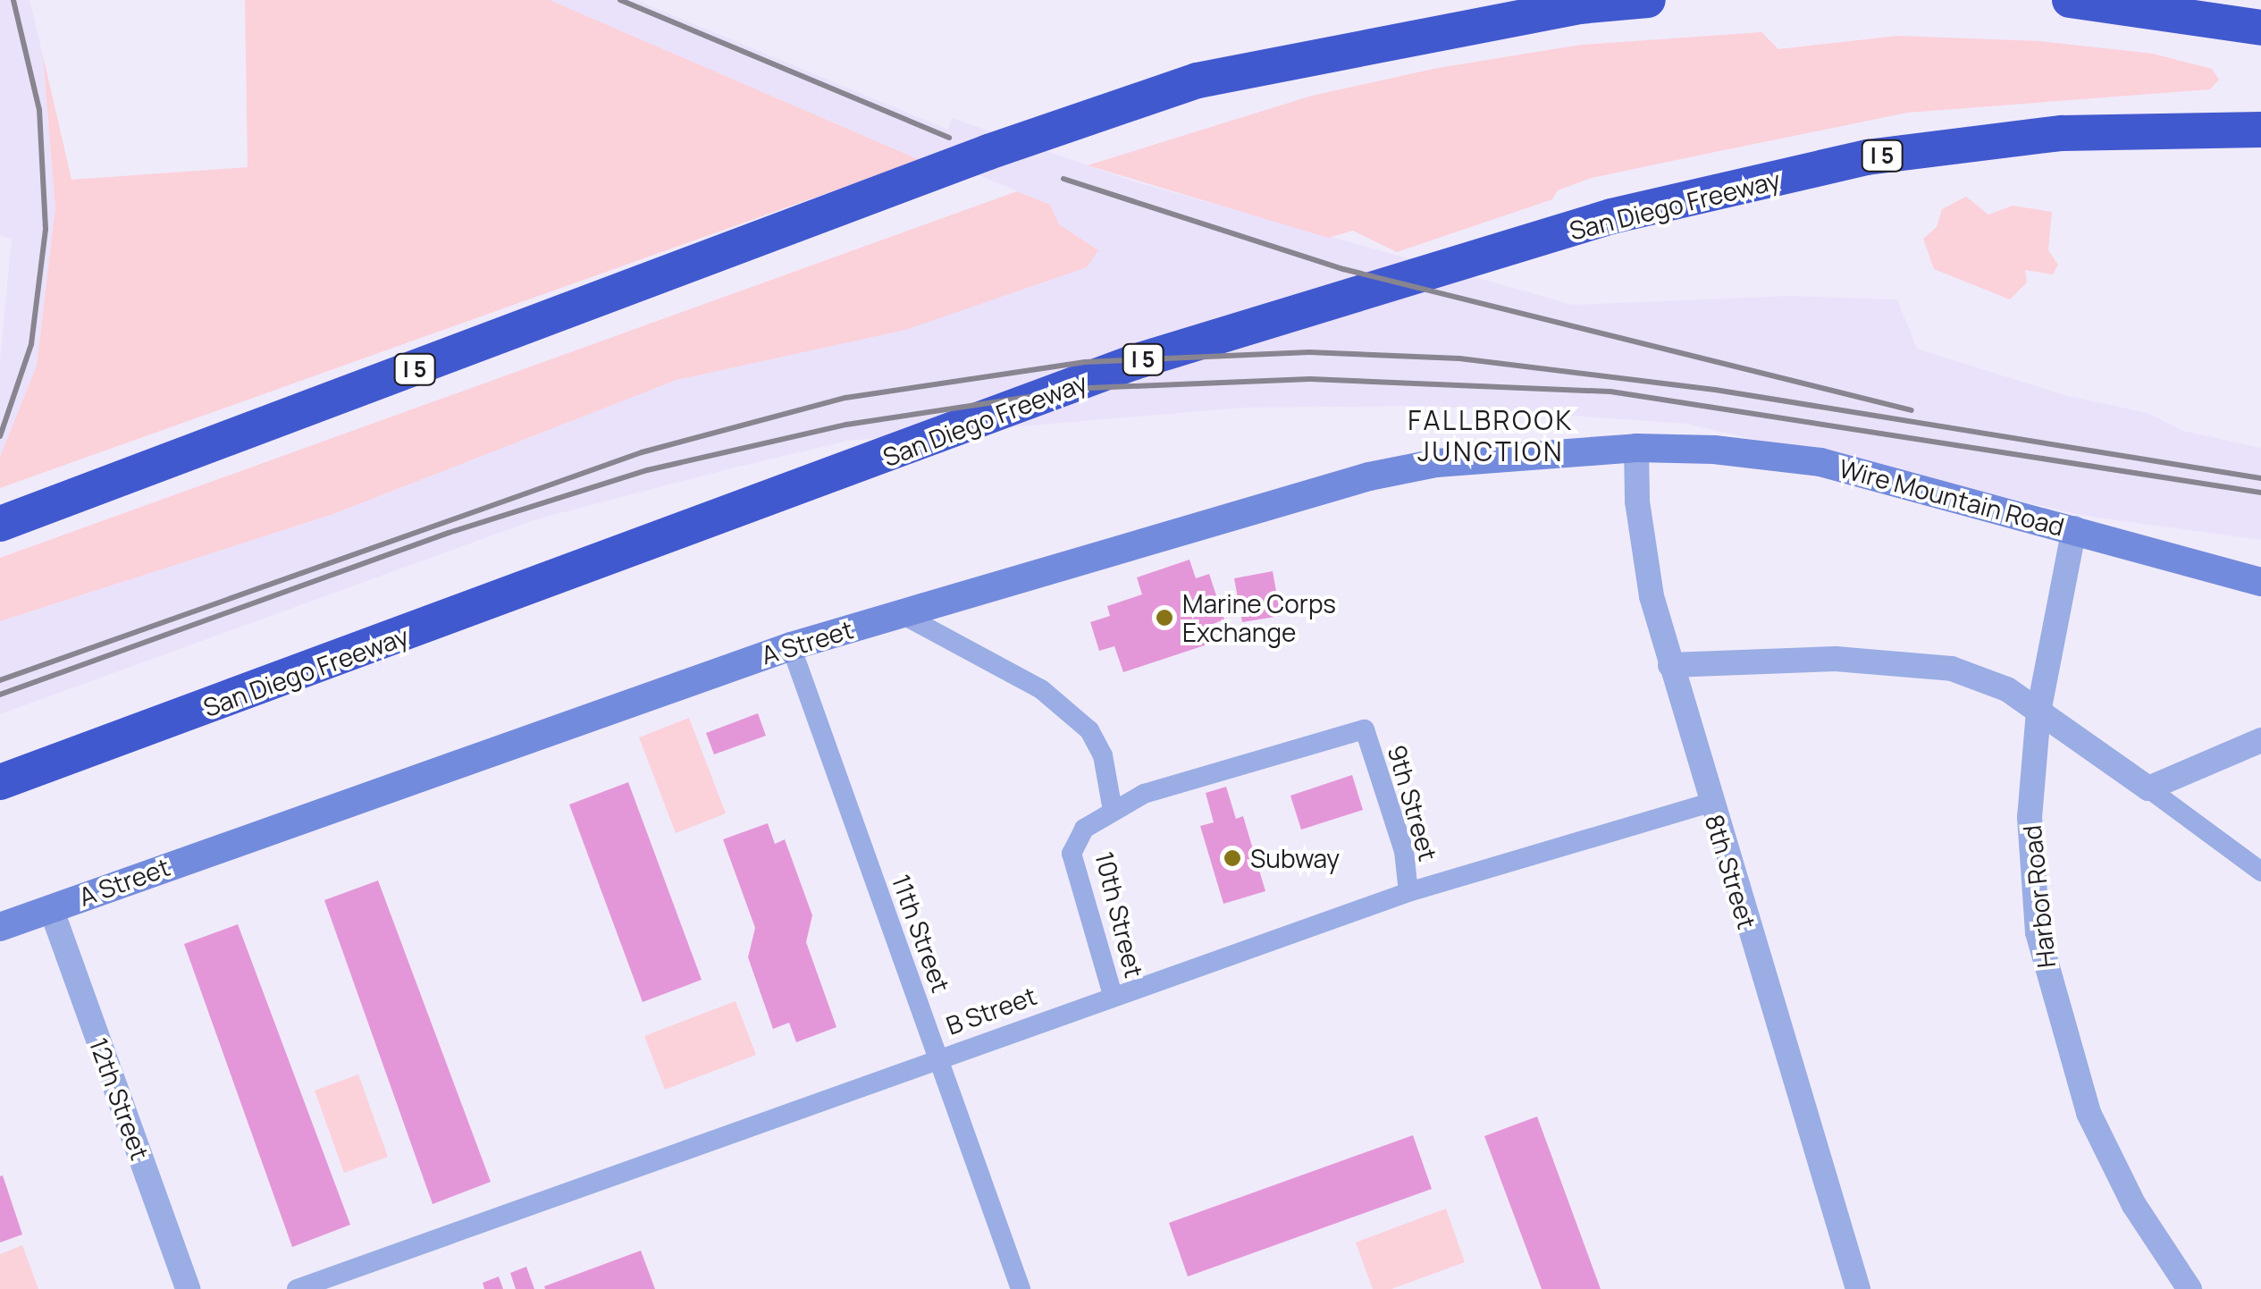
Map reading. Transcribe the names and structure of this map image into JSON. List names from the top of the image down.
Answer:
{
  "streets": {
    "highway": ["I 5", "San Diego Freeway"],
    "main road": ["Wire Mountain Road", "A Street"],
    "street": [
      "9th Street",
      "8th Street",
      "Harbor Road",
      "10th Street",
      "11th Street",
      "B Street",
      "12th Street"
    ]
  },
  "crossings": [
    ["Wire Mountain Road", "A Street"],
    ["Wire Mountain Road", "8th Street"],
    ["Wire Mountain Road", "Harbor Road"],
    ["A Street", "8th Street"],
    ["A Street", "11th Street"],
    ["A Street", "12th Street"],
    ["9th Street", "10th Street"],
    ["9th Street", "B Street"],
    ["8th Street", "B Street"],
    ["10th Street", "B Street"],
    ["11th Street", "B Street"]
  ],
  "districts": ["FALLBROOK JUNCTION"],
  "places": ["Marine Corps Exchange", "Subway"]
}
